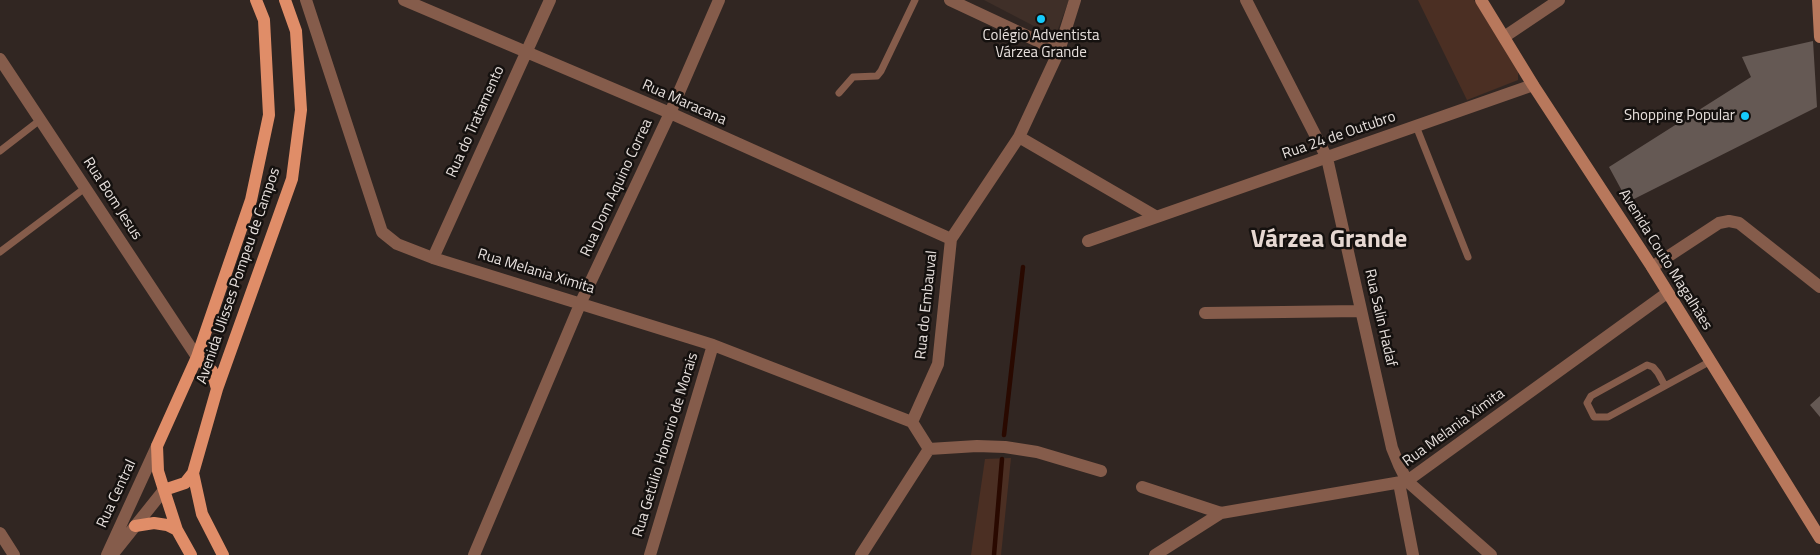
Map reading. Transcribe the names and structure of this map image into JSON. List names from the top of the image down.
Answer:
{
  "streets": {
    "main road": ["Avenida Couto Magalhães", "Avenida Ulisses Pompeu de Campos"],
    "street": [
      "Rua Maracana",
      "Rua do Tratamento",
      "Rua 24 de Outubro",
      "Rua Dom Aquino Correa",
      "Rua Bom Jesus",
      "Rua Melania Ximita",
      "Rua do Embauval",
      "Rua Salin Hadaf",
      "Rua Getúlio Honorio de Morais",
      "Rua Central"
    ]
  },
  "crossings": [
    ["Rua Maracana", "Rua do Tratamento"],
    ["Rua Maracana", "Rua Dom Aquino Correa"],
    ["Rua Maracana", "Rua do Embauval"],
    ["Rua do Tratamento", "Rua Melania Ximita"],
    ["Rua 24 de Outubro", "Avenida Couto Magalhães"],
    ["Rua 24 de Outubro", "Rua Salin Hadaf"],
    ["Rua Dom Aquino Correa", "Rua Melania Ximita"],
    ["Rua Bom Jesus", "Avenida Ulisses Pompeu de Campos"],
    ["Avenida Couto Magalhães", "Rua Melania Ximita"],
    ["Rua Melania Ximita", "Rua do Embauval"],
    ["Rua Melania Ximita", "Rua Salin Hadaf"],
    ["Rua Melania Ximita", "Rua Getúlio Honorio de Morais"],
    ["Avenida Ulisses Pompeu de Campos", "Rua Central"]
  ],
  "districts": ["Várzea Grande"],
  "places": ["Colégio Adventista Várzea Grande", "Shopping Popular"]
}
